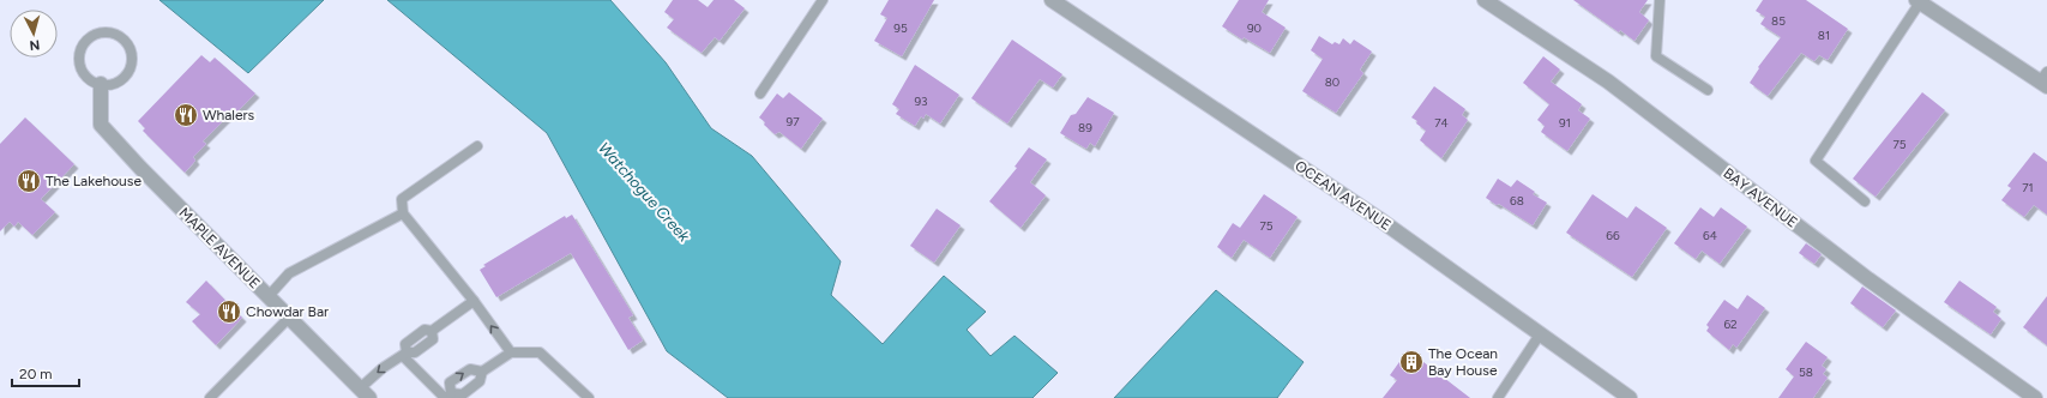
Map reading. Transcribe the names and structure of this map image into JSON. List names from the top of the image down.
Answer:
{
  "streets": {
    "street": ["OCEAN AVENUE", "BAY AVENUE", "MAPLE AVENUE"]
  },
  "water": ["Watchogue Creek"],
  "places": {
    "restaurant": ["Whalers", "The Lakehouse", "Chowdar Bar"],
    "building": ["The Ocean Bay House"]
  },
  "house_numbers": [
    "85",
    "95",
    "90",
    "81",
    "80",
    "93",
    "97",
    "74",
    "91",
    "89",
    "75",
    "71",
    "68",
    "75",
    "66",
    "64",
    "62",
    "58"
  ],
  "scale_bar": "20 m",
  "north": "bottom"
}
